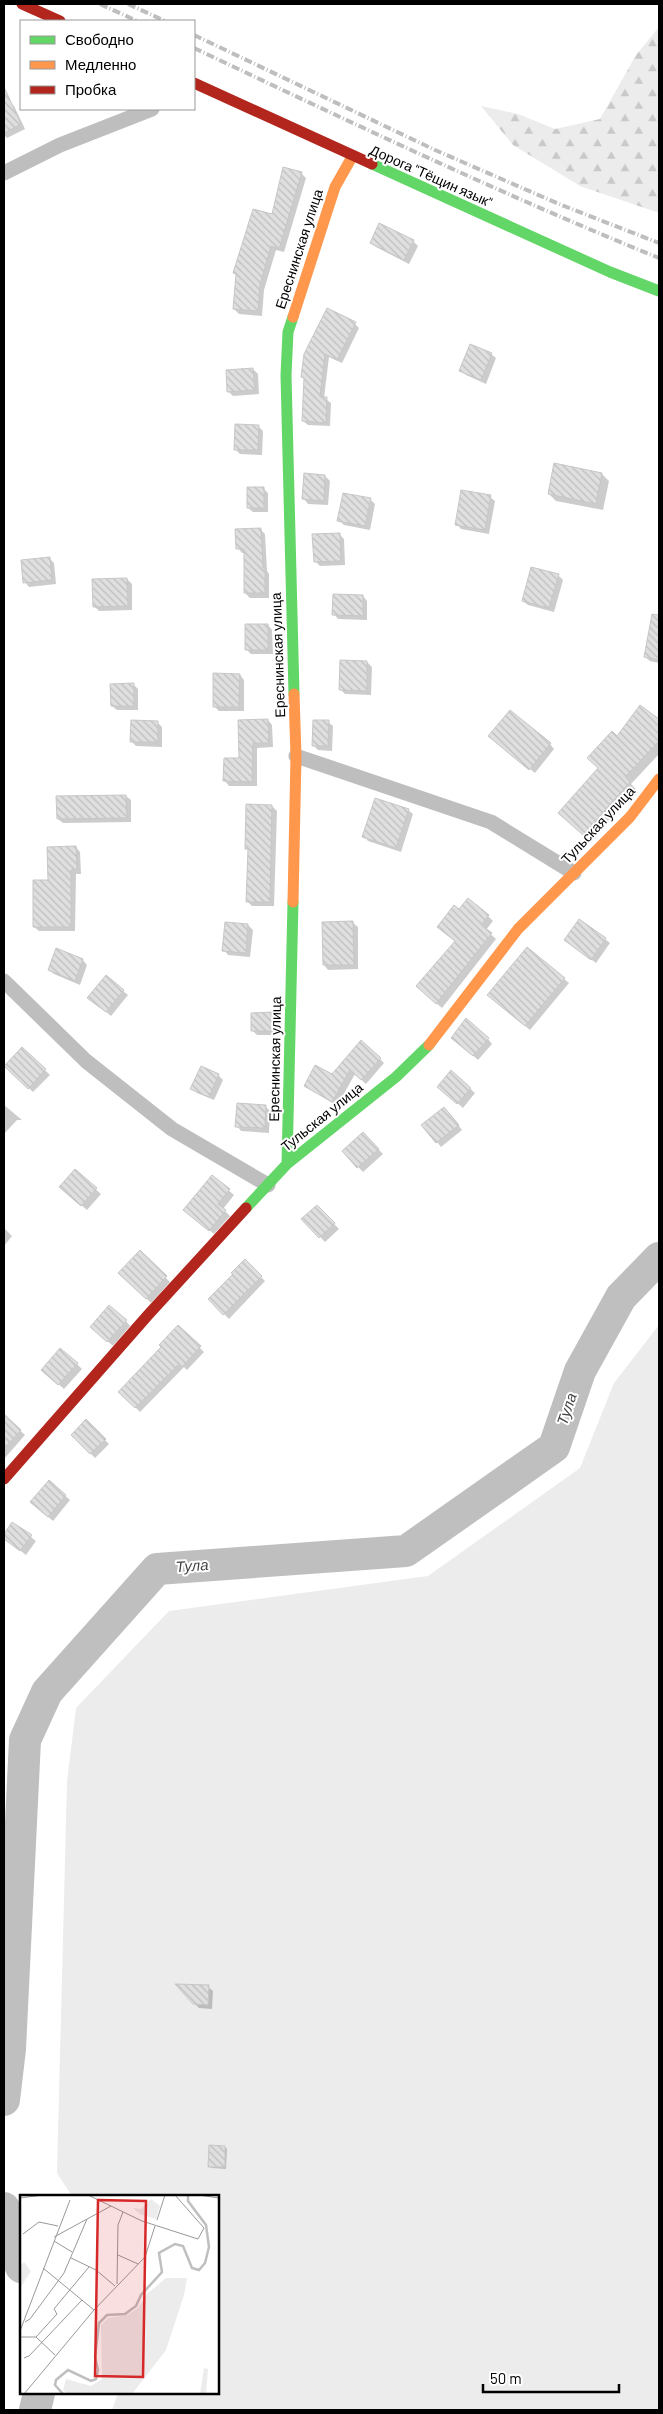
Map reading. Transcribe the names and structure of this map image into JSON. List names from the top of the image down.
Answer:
{
  "streets": {
    "street": ["Дорога \"Тёщин язык\"", "Ереснинская улица", "Тульская улица"]
  },
  "crossings": [
    ["Дорога \"Тёщин язык\"", "Ереснинская улица"],
    ["Ереснинская улица", "Тульская улица"]
  ],
  "water": ["Тула"],
  "legend": ["Свободно", "Медленно", "Пробка"],
  "scale_bar": "50 m"
}
